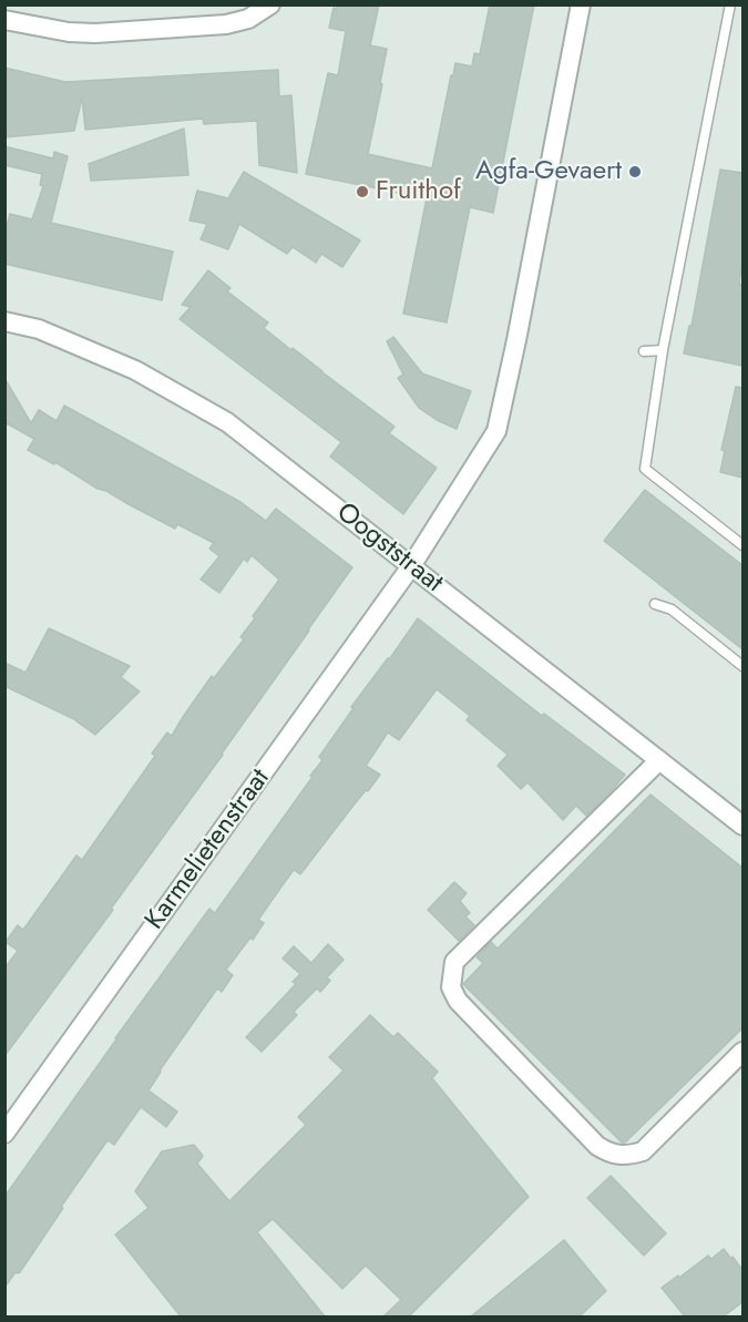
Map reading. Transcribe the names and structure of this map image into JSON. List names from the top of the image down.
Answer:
{
  "streets": {
    "street": ["Oogststraat", "Karmelietenstraat"]
  },
  "crossings": [
    ["Oogststraat", "Karmelietenstraat"]
  ],
  "places": ["Agfa-Gevaert", "Fruithof"]
}
